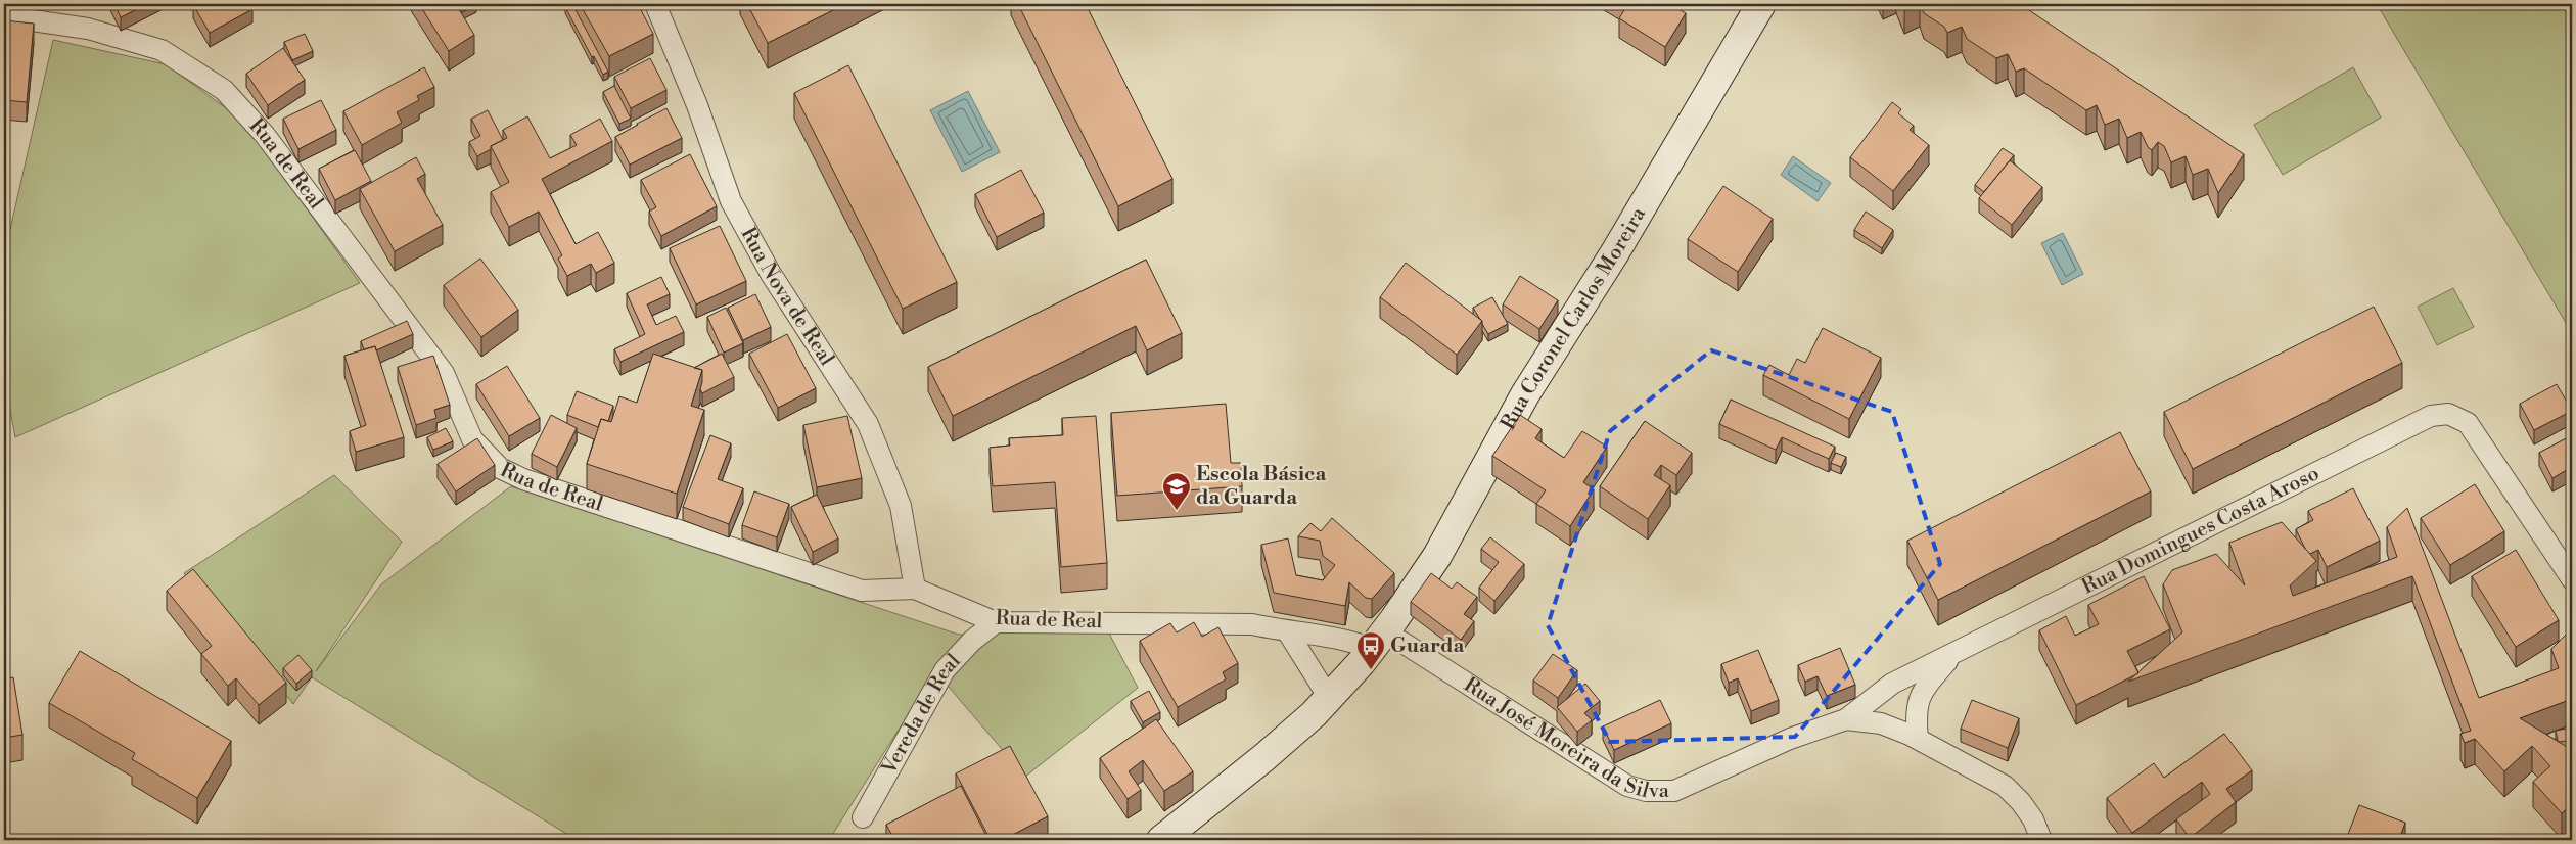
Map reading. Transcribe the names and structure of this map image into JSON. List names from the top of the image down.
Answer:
{
  "streets": {
    "main road": ["Rua Coronel Carlos Moreira"],
    "street": [
      "Rua de Real",
      "Rua Nova de Real",
      "Rua Domingues Costa Aroso",
      "Vereda de Real",
      "Rua José Moreira da Silva"
    ]
  },
  "crossings": [
    ["Rua de Real", "Rua Nova de Real"],
    ["Rua de Real", "Rua Coronel Carlos Moreira"],
    ["Rua de Real", "Vereda de Real"],
    ["Rua de Real", "Rua José Moreira da Silva"],
    ["Rua Coronel Carlos Moreira", "Rua José Moreira da Silva"],
    ["Rua Domingues Costa Aroso", "Rua José Moreira da Silva"]
  ],
  "places": {
    "school or university": ["Escola Básica da Guarda"],
    "bus stop": ["Guarda"]
  }
}
